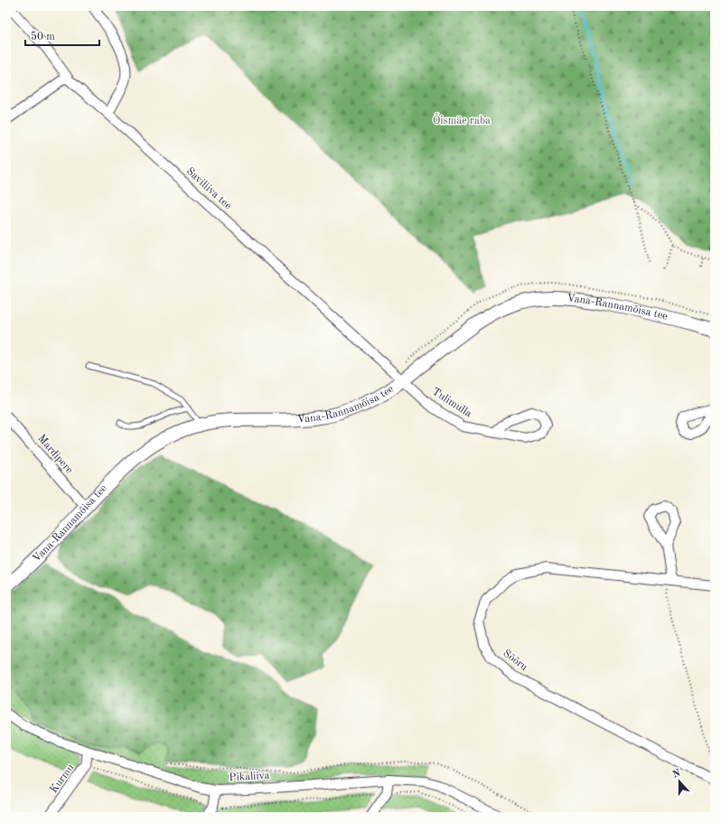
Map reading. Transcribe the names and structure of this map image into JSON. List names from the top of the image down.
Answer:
{
  "streets": {
    "street": [
      "Saviliiva tee",
      "Vana-Rannamõisa tee",
      "Tulimulla",
      "Mardipere",
      "Sõõru",
      "Pikaliiva",
      "Kurmu"
    ]
  },
  "crossings": [
    ["Saviliiva tee", "Vana-Rannamõisa tee"],
    ["Saviliiva tee", "Tulimulla"],
    ["Vana-Rannamõisa tee", "Tulimulla"],
    ["Vana-Rannamõisa tee", "Mardipere"],
    ["Pikaliiva", "Kurmu"]
  ],
  "parks": ["Õismäe raba"],
  "scale_bar": "50 m",
  "north": "top"
}
